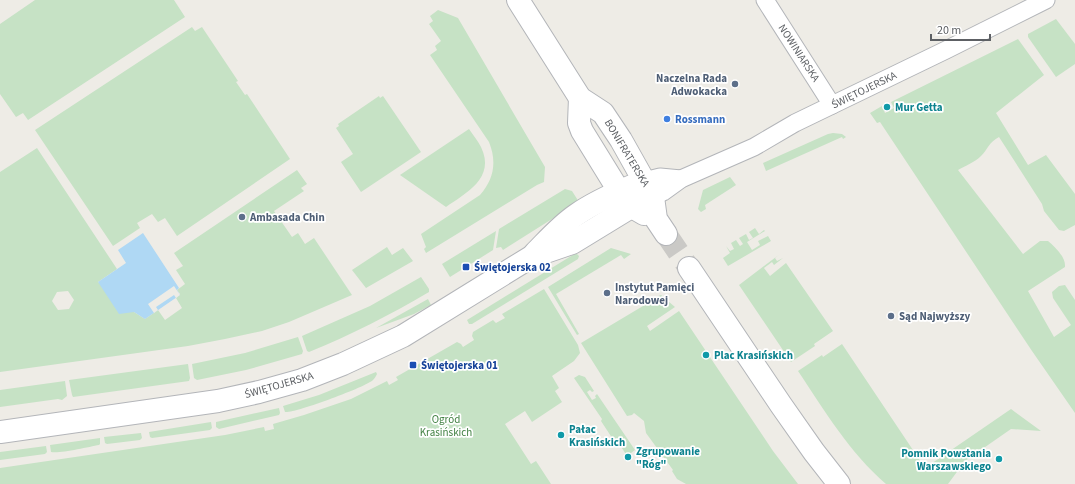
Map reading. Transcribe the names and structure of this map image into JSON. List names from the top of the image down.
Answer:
{
  "streets": {
    "street": ["NOWINIARSKA", "ŚWIĘTOJERSKA", "BONIFRATERSKA"]
  },
  "crossings": [
    ["NOWINIARSKA", "ŚWIĘTOJERSKA"],
    ["ŚWIĘTOJERSKA", "BONIFRATERSKA"]
  ],
  "parks": ["Ogród Krasińskich"],
  "places": {
    "other": [
      "Naczelna Rada Adwokacka",
      "Mur Getta",
      "Rossmann",
      "Ambasada Chin",
      "Instytut Pamięci Narodowej",
      "Sąd Najwyższy",
      "Plac Krasińskich",
      "Pałac Krasińskich",
      "Zgrupowanie \"Róg\"",
      "Pomnik Powstania Warszawskiego"
    ],
    "transit": ["Świętojerska 02", "Świętojerska 01"]
  },
  "scale_bar": "20 m"
}
